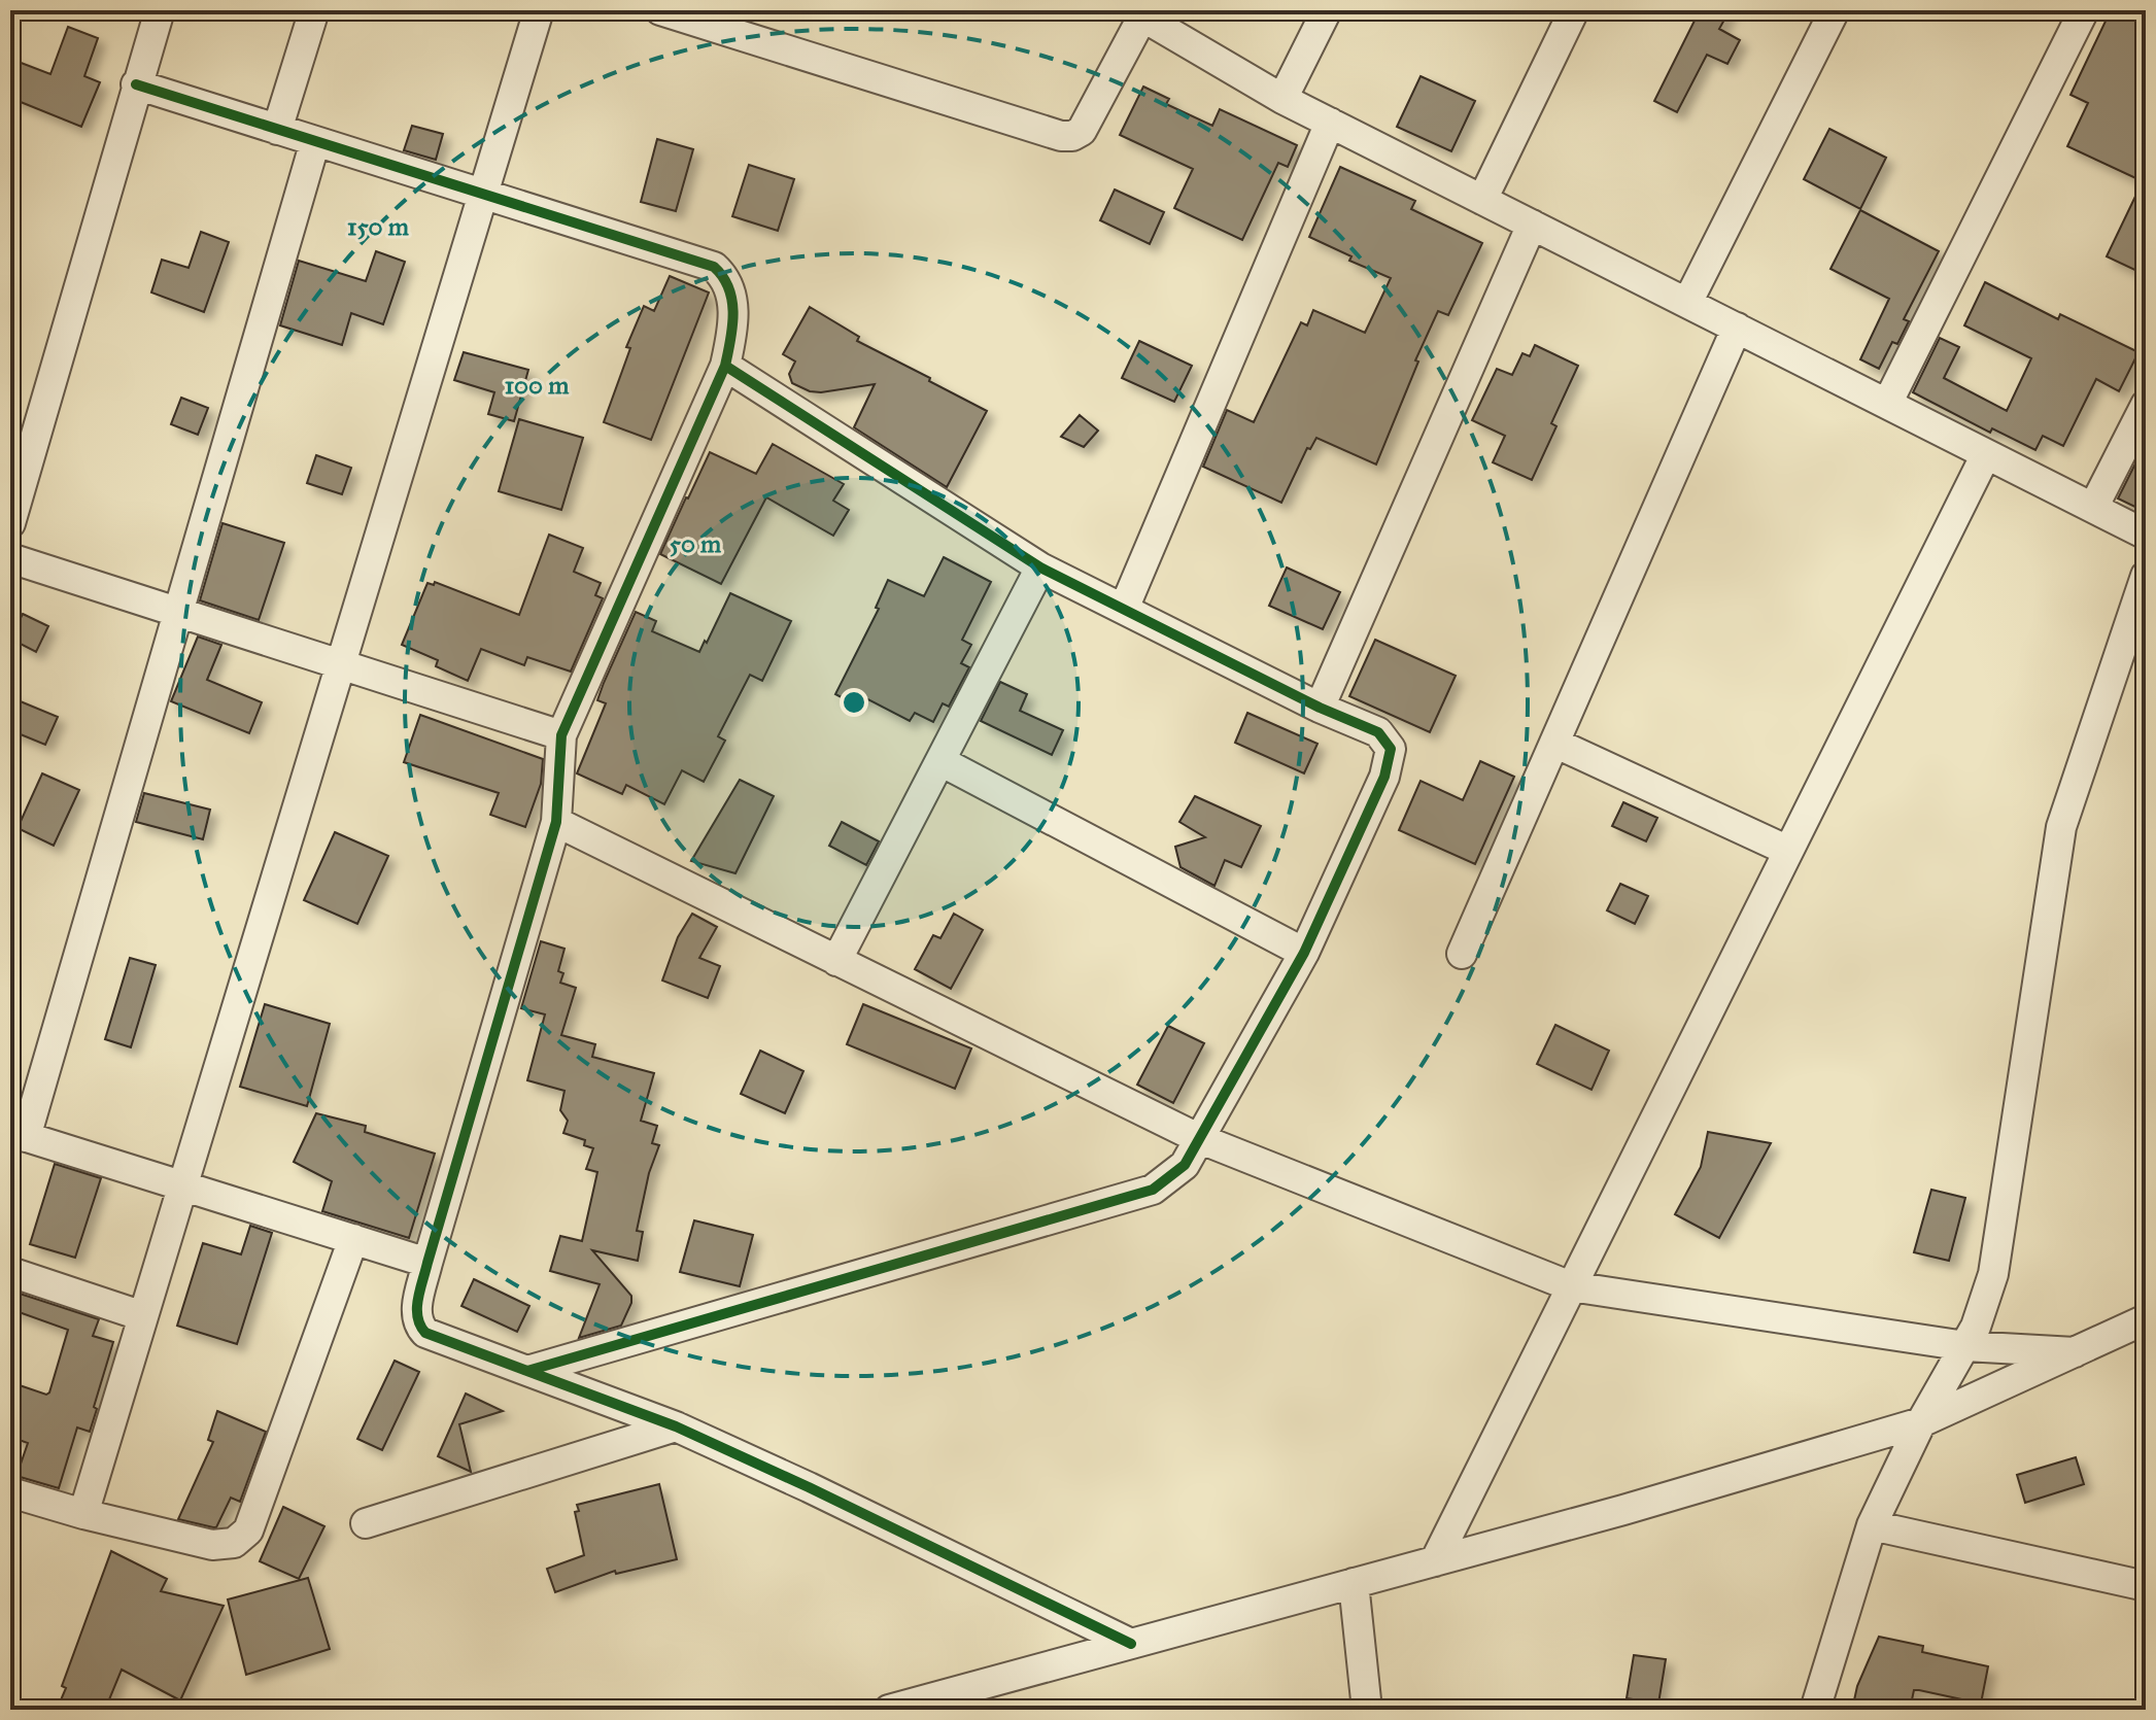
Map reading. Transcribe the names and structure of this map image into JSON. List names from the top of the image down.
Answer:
{
  "rings": ["150 m", "100 m", "50 m"]
}
